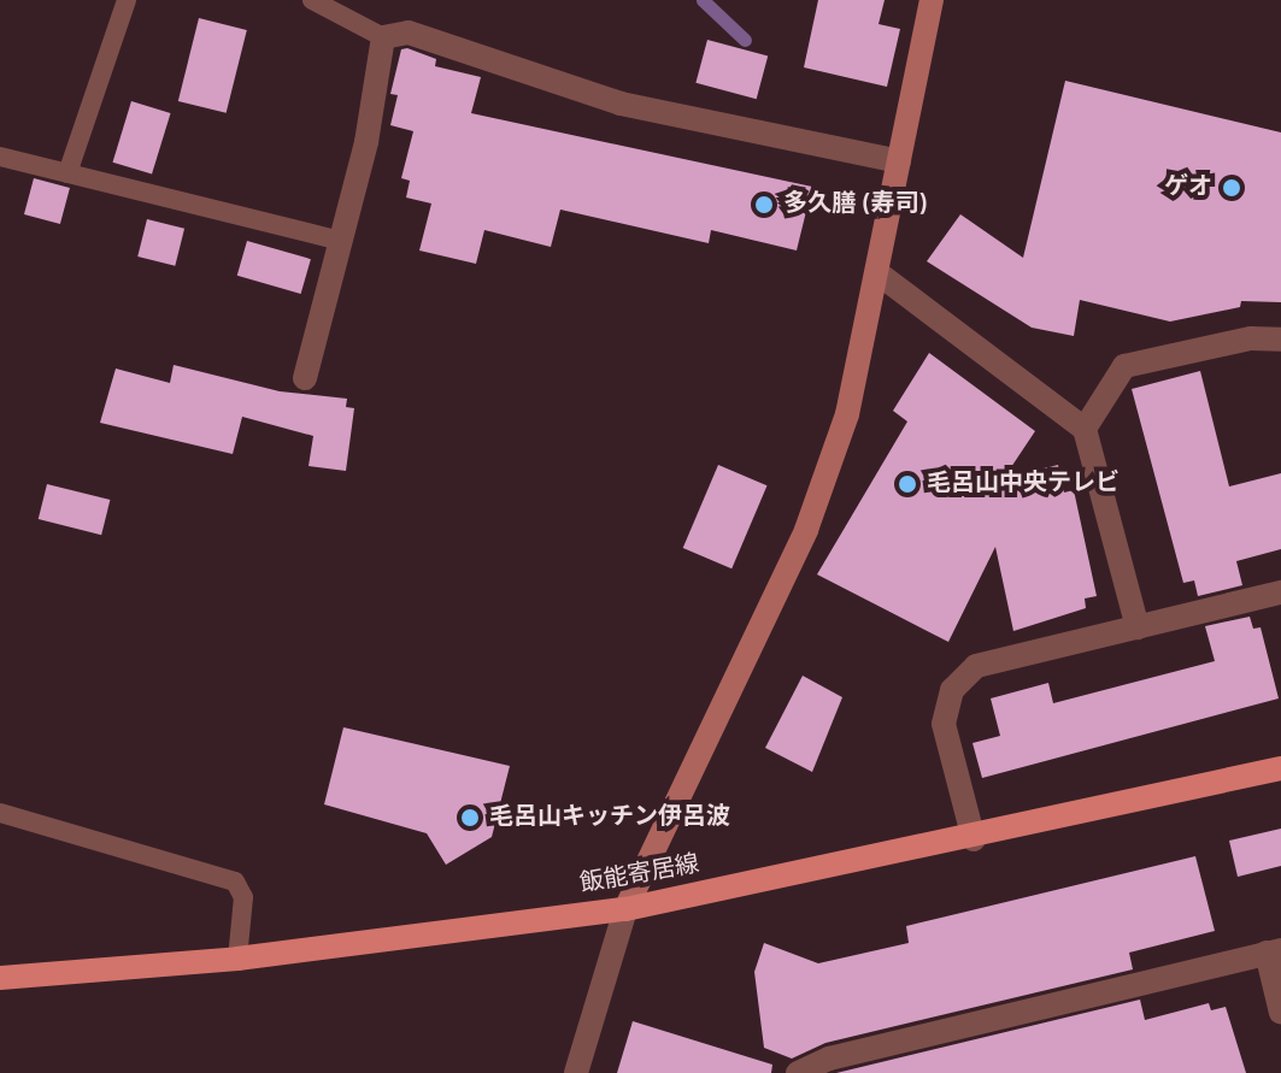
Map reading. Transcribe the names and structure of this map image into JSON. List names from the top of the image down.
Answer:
{
  "streets": {
    "main road": ["飯能寄居線"]
  },
  "places": [
    "ゲオ",
    "多久膳 (寿司)",
    "毛呂山中央テレビ",
    "毛呂山キッチン伊呂波"
  ]
}
